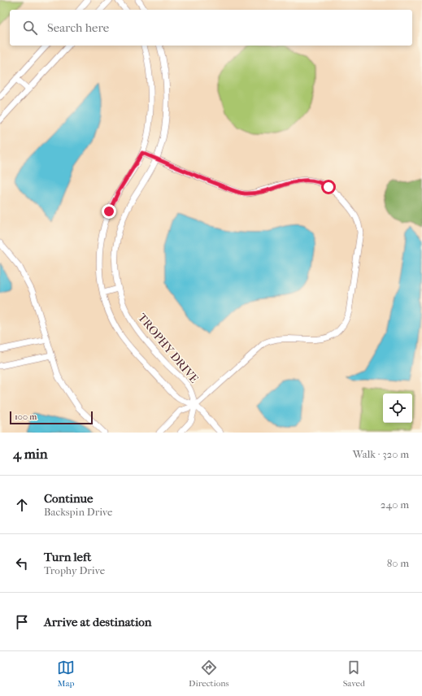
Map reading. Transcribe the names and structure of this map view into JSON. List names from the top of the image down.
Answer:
{
  "streets": {
    "street": ["TROPHY DRIVE"]
  },
  "scale_bar": "100 m",
  "page": {
    "search": "Search here",
    "scale": "100 m",
    "heading": ["4 min", "Walk · 320 m"],
    "list": [
      ["Continue", "Backspin Drive", "240 m"],
      ["Turn left", "Trophy Drive", "80 m"],
      "Arrive at destination"
    ],
    "nav": ["Map", "Directions", "Saved"]
  }
}
